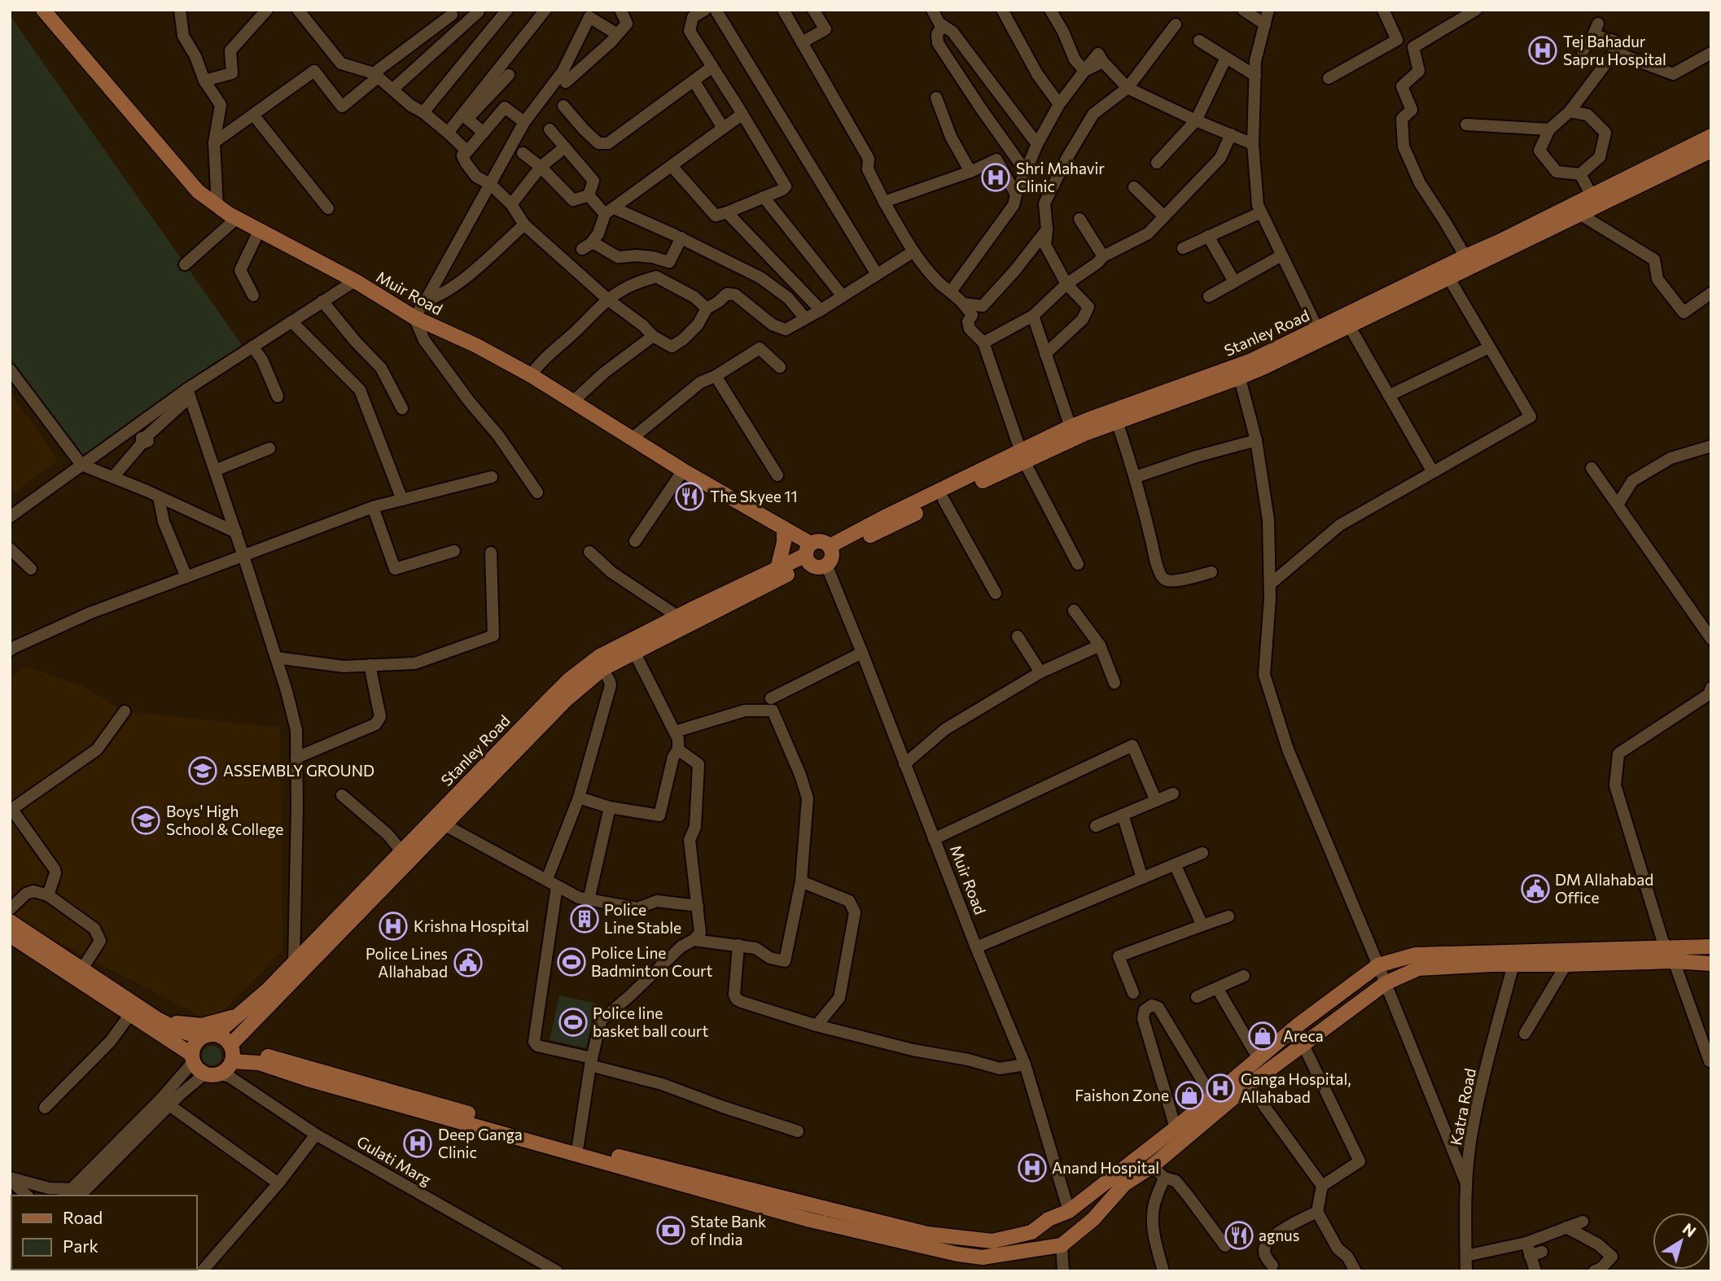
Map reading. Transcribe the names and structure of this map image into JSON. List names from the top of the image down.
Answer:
{
  "streets": {
    "main road": ["Muir Road", "Stanley Road"],
    "street": ["Katra Road", "Gulati Marg"]
  },
  "crossings": [
    ["Muir Road", "Stanley Road"],
    ["Stanley Road", "Gulati Marg"]
  ],
  "places": {
    "hospital": [
      "Tej Bahadur Sapru Hospital",
      "Shri Mahavir Clinic",
      "Krishna Hospital",
      "Ganga Hospital, Allahabad",
      "Deep Ganga Clinic",
      "Anand Hospital"
    ],
    "restaurant": ["The Skyee 11", "agnus"],
    "school or university": ["ASSEMBLY GROUND", "Boys' High School & College"],
    "public building": ["DM Allahabad Office", "Police Lines Allahabad"],
    "building": ["Police Line Stable"],
    "sports": ["Police Line Badminton Court", "Police line basket ball court"],
    "shop": ["Areca", "Faishon Zone"],
    "bank": ["State Bank of India"]
  },
  "legend": ["Road", "Park"],
  "north": "top right"
}
